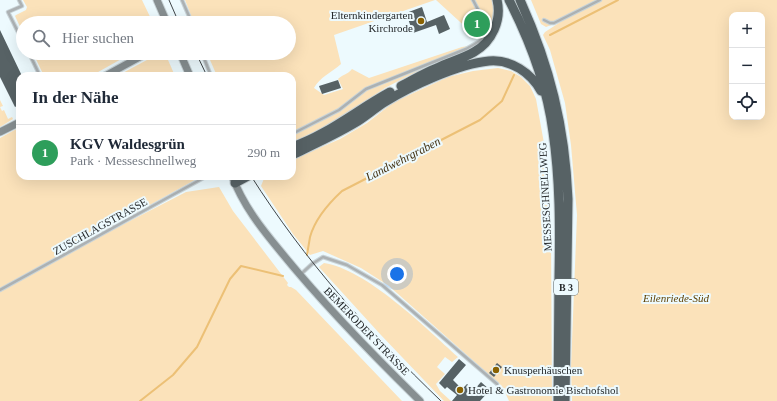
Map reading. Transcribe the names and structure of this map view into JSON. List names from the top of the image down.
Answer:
{
  "streets": {
    "highway": ["MESSESCHNELLWEG", "B 3"],
    "main road": ["BEMERODER STRASSE"],
    "lane": ["ZUSCHLAGSTRASSE"]
  },
  "water": ["Landwehrgraben"],
  "parks": ["Eilenriede-Süd"],
  "places": ["Elternkindergarten Kirchrode", "Knusperhäuschen", "Hotel & Gastronomie Bischofshol"],
  "page": {
    "pins": "1",
    "map_buttons": ["+", "−"],
    "search": "Hier suchen",
    "heading": "In der Nähe",
    "list": [
      {
        "mark": "1",
        "name": "KGV Waldesgrün",
        "note": "Park · Messeschnellweg",
        "value": "290 m"
      }
    ]
  }
}
